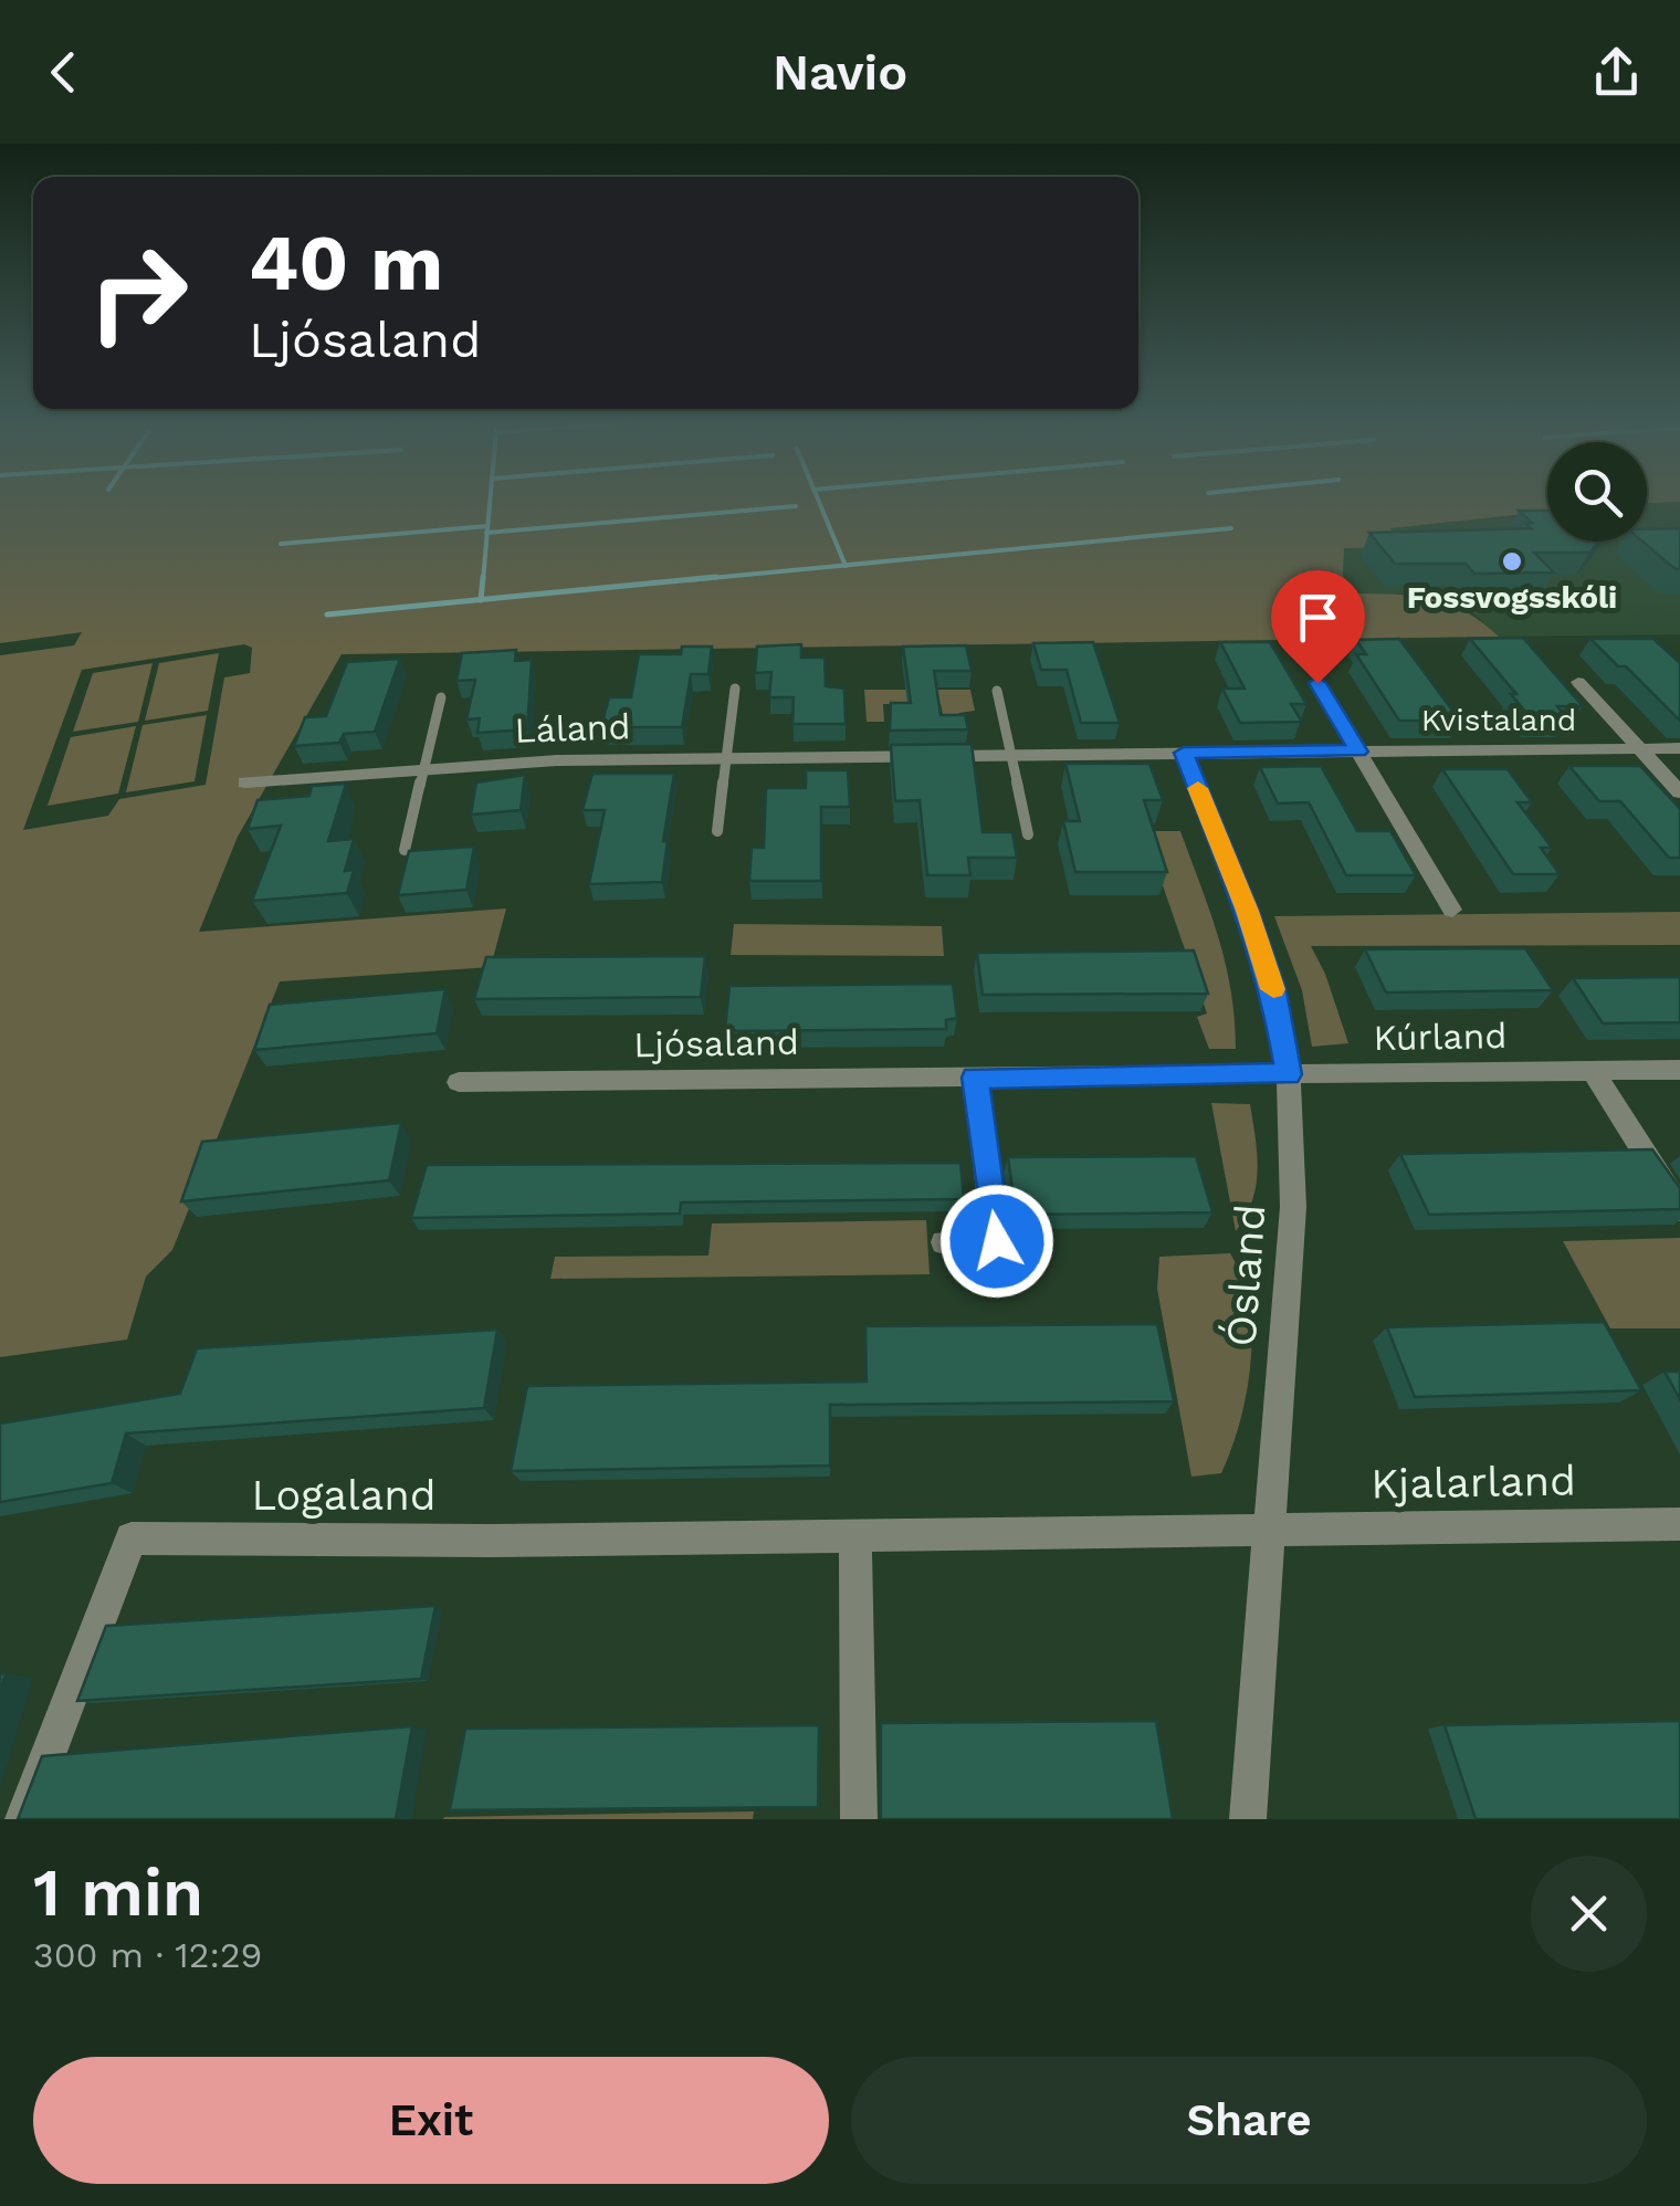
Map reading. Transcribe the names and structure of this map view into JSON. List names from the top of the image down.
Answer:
{
  "streets": {
    "street": [
      "Kvistaland",
      "Láland",
      "Kúrland",
      "Ljósaland",
      "Ósland",
      "Kjalarland",
      "Logaland"
    ]
  },
  "crossings": [
    ["Kvistaland", "Láland"],
    ["Kvistaland", "Ósland"],
    ["Láland", "Ósland"],
    ["Kúrland", "Ljósaland"],
    ["Kúrland", "Ósland"],
    ["Ljósaland", "Ósland"],
    ["Ósland", "Kjalarland"],
    ["Ósland", "Logaland"],
    ["Kjalarland", "Logaland"]
  ],
  "places": ["Fossvogsskóli"],
  "page": {
    "header": "Navio",
    "turn": ["40 m", "Ljósaland"],
    "heading": ["1 min", "300 m · 12:29"],
    "buttons": ["Exit", "Share"]
  }
}
